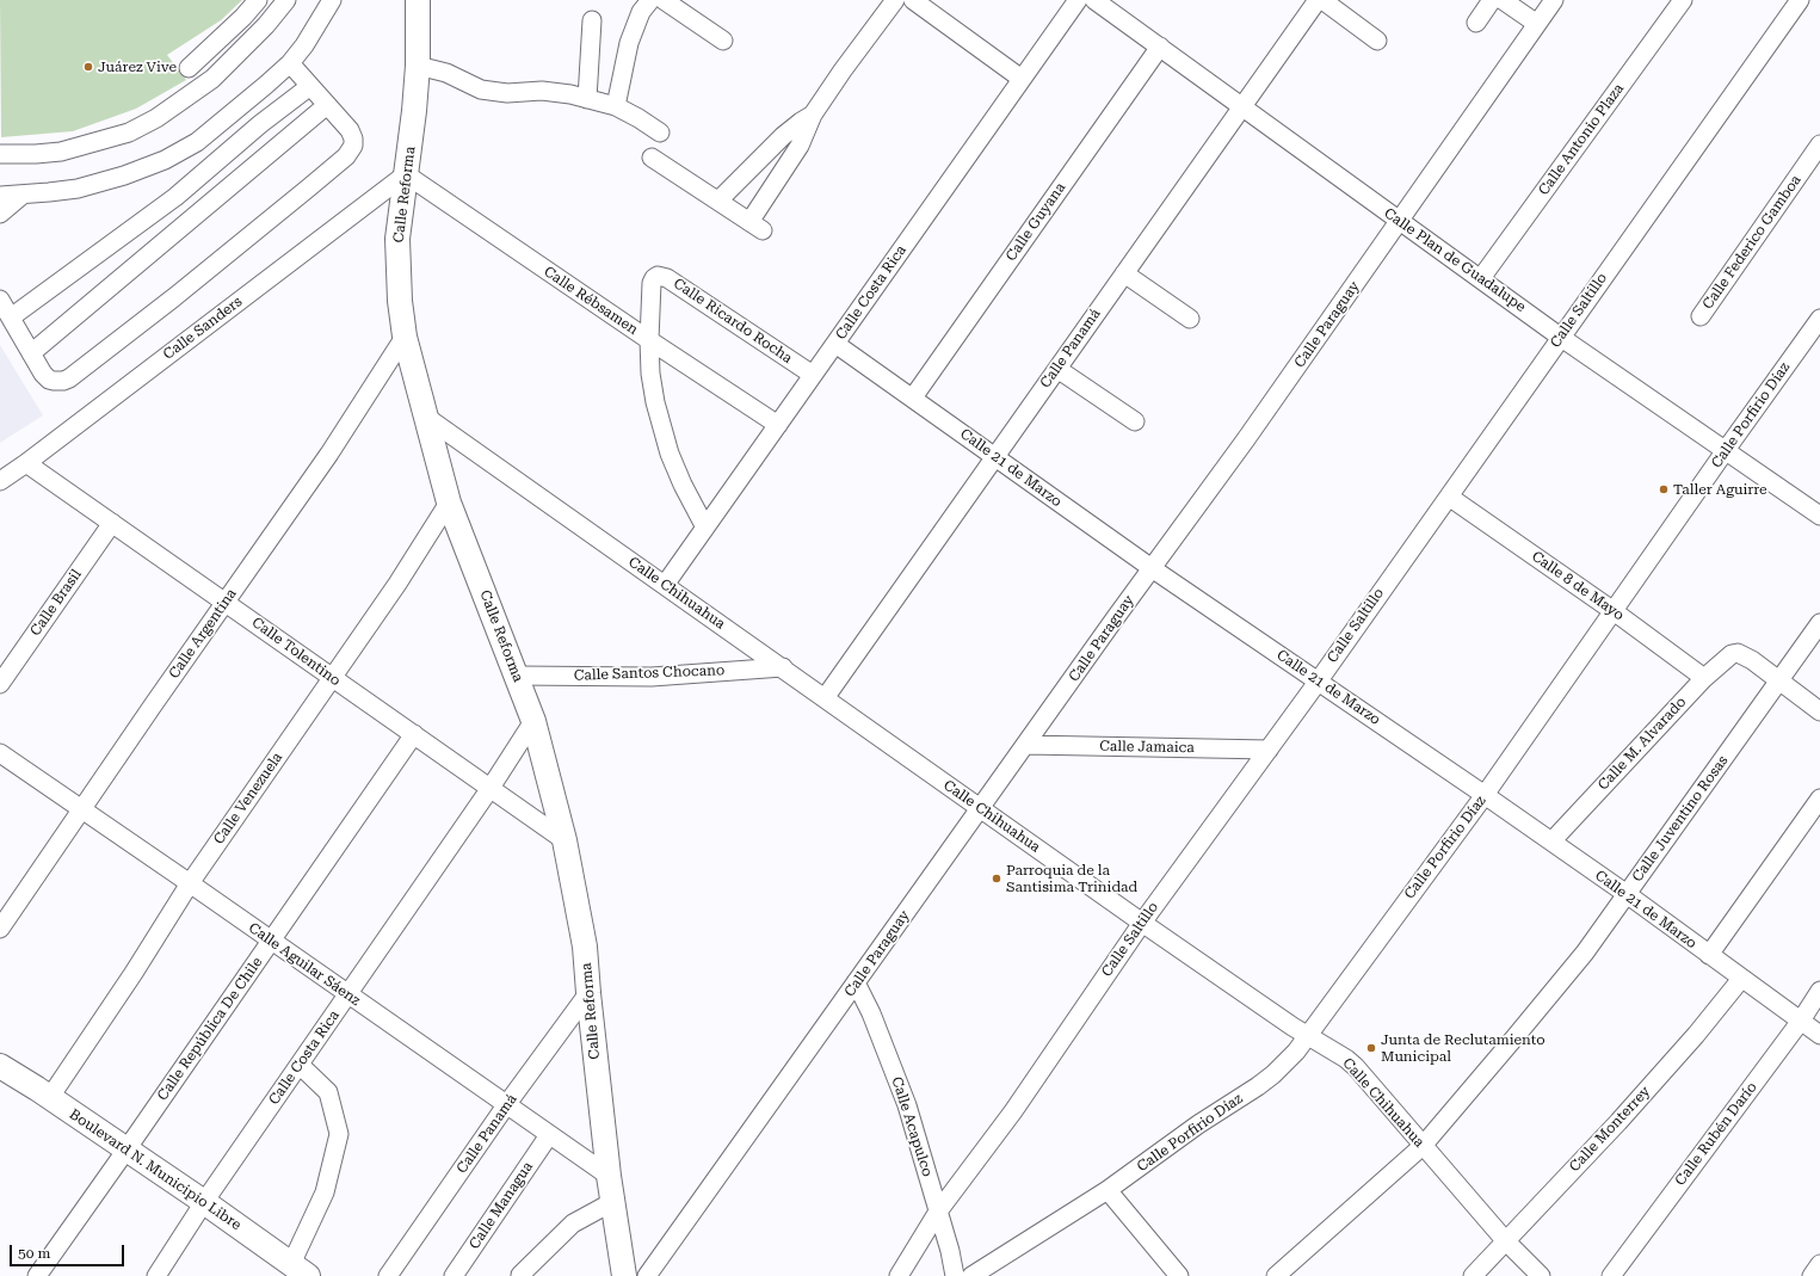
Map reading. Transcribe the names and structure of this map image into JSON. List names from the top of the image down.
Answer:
{
  "streets": {
    "main road": ["Calle Reforma", "Boulevard N. Municipio Libre"],
    "street": [
      "Calle Antonio Plaza",
      "Calle Guyana",
      "Calle Federico Gamboa",
      "Calle Plan de Guadalupe",
      "Calle Costa Rica",
      "Calle Rébsamen",
      "Calle Saltillo",
      "Calle Ricardo Rocha",
      "Calle Paraguay",
      "Calle Sanders",
      "Calle Panamá",
      "Calle Porfirio Díaz",
      "Calle 21 de Marzo",
      "Calle 8 de Mayo",
      "Calle Chihuahua",
      "Calle Brasil",
      "Calle Argentina",
      "Calle Tolentino",
      "Calle Santos Chocano",
      "Calle M. Alvarado",
      "Calle Jamaica",
      "Calle Venezuela",
      "Calle Juventino Rosas",
      "Calle Aguilar Sáenz",
      "Calle República De Chile",
      "Calle Acapulco",
      "Calle Monterrey",
      "Calle Rubén Darío",
      "Calle Managua"
    ]
  },
  "crossings": [
    ["Calle Antonio Plaza", "Calle Plan de Guadalupe"],
    ["Calle Reforma", "Calle Costa Rica"],
    ["Calle Reforma", "Calle Rébsamen"],
    ["Calle Reforma", "Calle Sanders"],
    ["Calle Reforma", "Calle Panamá"],
    ["Calle Reforma", "Calle Chihuahua"],
    ["Calle Reforma", "Calle Argentina"],
    ["Calle Reforma", "Calle Tolentino"],
    ["Calle Reforma", "Calle Santos Chocano"],
    ["Calle Reforma", "Calle Venezuela"],
    ["Calle Reforma", "Calle Aguilar Sáenz"],
    ["Calle Guyana", "Calle Plan de Guadalupe"],
    ["Calle Guyana", "Calle 21 de Marzo"],
    ["Calle Plan de Guadalupe", "Calle Saltillo"],
    ["Calle Plan de Guadalupe", "Calle Paraguay"],
    ["Calle Plan de Guadalupe", "Calle Panamá"],
    ["Calle Plan de Guadalupe", "Calle Porfirio Díaz"],
    ["Calle Costa Rica", "Calle Rébsamen"],
    ["Calle Costa Rica", "Calle Ricardo Rocha"],
    ["Calle Costa Rica", "Calle 21 de Marzo"],
    ["Calle Costa Rica", "Calle Chihuahua"],
    ["Calle Costa Rica", "Calle Tolentino"],
    ["Calle Costa Rica", "Calle Aguilar Sáenz"],
    ["Calle Costa Rica", "Boulevard N. Municipio Libre"],
    ["Calle Rébsamen", "Calle Ricardo Rocha"],
    ["Calle Rébsamen", "Calle Sanders"],
    ["Calle Saltillo", "Calle 21 de Marzo"],
    ["Calle Saltillo", "Calle 8 de Mayo"],
    ["Calle Saltillo", "Calle Chihuahua"],
    ["Calle Saltillo", "Calle Jamaica"],
    ["Calle Saltillo", "Calle Acapulco"],
    ["Calle Paraguay", "Calle 21 de Marzo"],
    ["Calle Paraguay", "Calle Chihuahua"],
    ["Calle Paraguay", "Calle Jamaica"],
    ["Calle Paraguay", "Calle Acapulco"],
    ["Calle Sanders", "Calle Tolentino"],
    ["Calle Panamá", "Calle 21 de Marzo"],
    ["Calle Panamá", "Calle Chihuahua"],
    ["Calle Panamá", "Calle Aguilar Sáenz"],
    ["Calle Porfirio Díaz", "Calle 21 de Marzo"],
    ["Calle Porfirio Díaz", "Calle 8 de Mayo"],
    ["Calle Porfirio Díaz", "Calle Chihuahua"],
    ["Calle 21 de Marzo", "Calle M. Alvarado"],
    ["Calle 21 de Marzo", "Calle Juventino Rosas"],
    ["Calle 21 de Marzo", "Calle Monterrey"],
    ["Calle 21 de Marzo", "Calle Rubén Darío"],
    ["Calle 8 de Mayo", "Calle M. Alvarado"],
    ["Calle Chihuahua", "Calle Santos Chocano"],
    ["Calle Chihuahua", "Calle Juventino Rosas"],
    ["Calle Chihuahua", "Calle Monterrey"],
    ["Calle Brasil", "Calle Tolentino"],
    ["Calle Argentina", "Calle Tolentino"],
    ["Calle Argentina", "Calle Aguilar Sáenz"],
    ["Calle Tolentino", "Calle Venezuela"],
    ["Calle Tolentino", "Calle República De Chile"],
    ["Calle M. Alvarado", "Calle Juventino Rosas"],
    ["Calle Venezuela", "Calle Aguilar Sáenz"],
    ["Calle Venezuela", "Boulevard N. Municipio Libre"],
    ["Calle Aguilar Sáenz", "Calle República De Chile"],
    ["Calle Aguilar Sáenz", "Calle Managua"],
    ["Calle República De Chile", "Boulevard N. Municipio Libre"]
  ],
  "places": [
    "Juárez Vive",
    "Taller Aguirre",
    "Parroquia de la Santisima Trinidad",
    "Junta de Reclutamiento Municipal"
  ],
  "scale_bar": "50 m"
}
